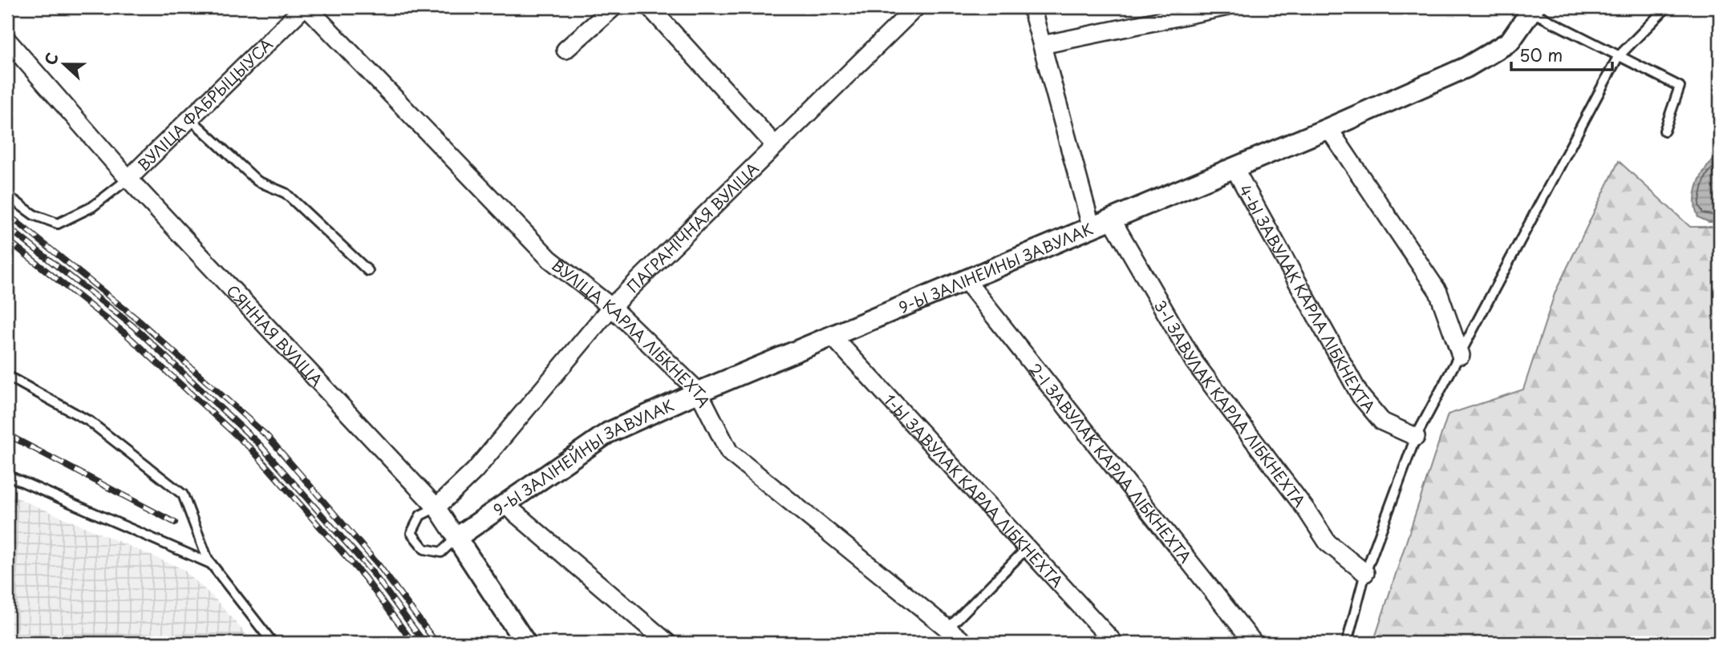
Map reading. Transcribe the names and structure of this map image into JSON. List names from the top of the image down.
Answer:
{
  "streets": {
    "street": [
      "ВУЛІЦА ФАБРЫЦЫУСА",
      "ПАГРАНІЧНАЯ ВУЛІЦА",
      "9-Ы ЗАЛІНЕЙНЫ ЗАВУЛАК",
      "4-Ы ЗАВУЛАК КАРЛА ЛІБКНЕХТА",
      "СЯННАЯ ВУЛІЦА",
      "ВУЛІЦА КАРЛА ЛІБКНЕХТА",
      "3-І ЗАВУЛАК КАРЛА ЛІБКНЕХТА",
      "2-І ЗАВУЛАК КАРЛА ЛІБКНЕХТА",
      "1-Ы ЗАВУЛАК КАРЛА ЛІБКНЕХТА"
    ]
  },
  "crossings": [
    ["ВУЛІЦА ФАБРЫЦЫУСА", "СЯННАЯ ВУЛІЦА"],
    ["ВУЛІЦА ФАБРЫЦЫУСА", "ВУЛІЦА КАРЛА ЛІБКНЕХТА"],
    ["ПАГРАНІЧНАЯ ВУЛІЦА", "9-Ы ЗАЛІНЕЙНЫ ЗАВУЛАК"],
    ["ПАГРАНІЧНАЯ ВУЛІЦА", "СЯННАЯ ВУЛІЦА"],
    ["ПАГРАНІЧНАЯ ВУЛІЦА", "ВУЛІЦА КАРЛА ЛІБКНЕХТА"],
    ["9-Ы ЗАЛІНЕЙНЫ ЗАВУЛАК", "4-Ы ЗАВУЛАК КАРЛА ЛІБКНЕХТА"],
    ["9-Ы ЗАЛІНЕЙНЫ ЗАВУЛАК", "СЯННАЯ ВУЛІЦА"],
    ["9-Ы ЗАЛІНЕЙНЫ ЗАВУЛАК", "ВУЛІЦА КАРЛА ЛІБКНЕХТА"],
    ["9-Ы ЗАЛІНЕЙНЫ ЗАВУЛАК", "3-І ЗАВУЛАК КАРЛА ЛІБКНЕХТА"],
    ["9-Ы ЗАЛІНЕЙНЫ ЗАВУЛАК", "2-І ЗАВУЛАК КАРЛА ЛІБКНЕХТА"],
    ["9-Ы ЗАЛІНЕЙНЫ ЗАВУЛАК", "1-Ы ЗАВУЛАК КАРЛА ЛІБКНЕХТА"]
  ],
  "scale_bar": "50 m",
  "north": "left"
}
